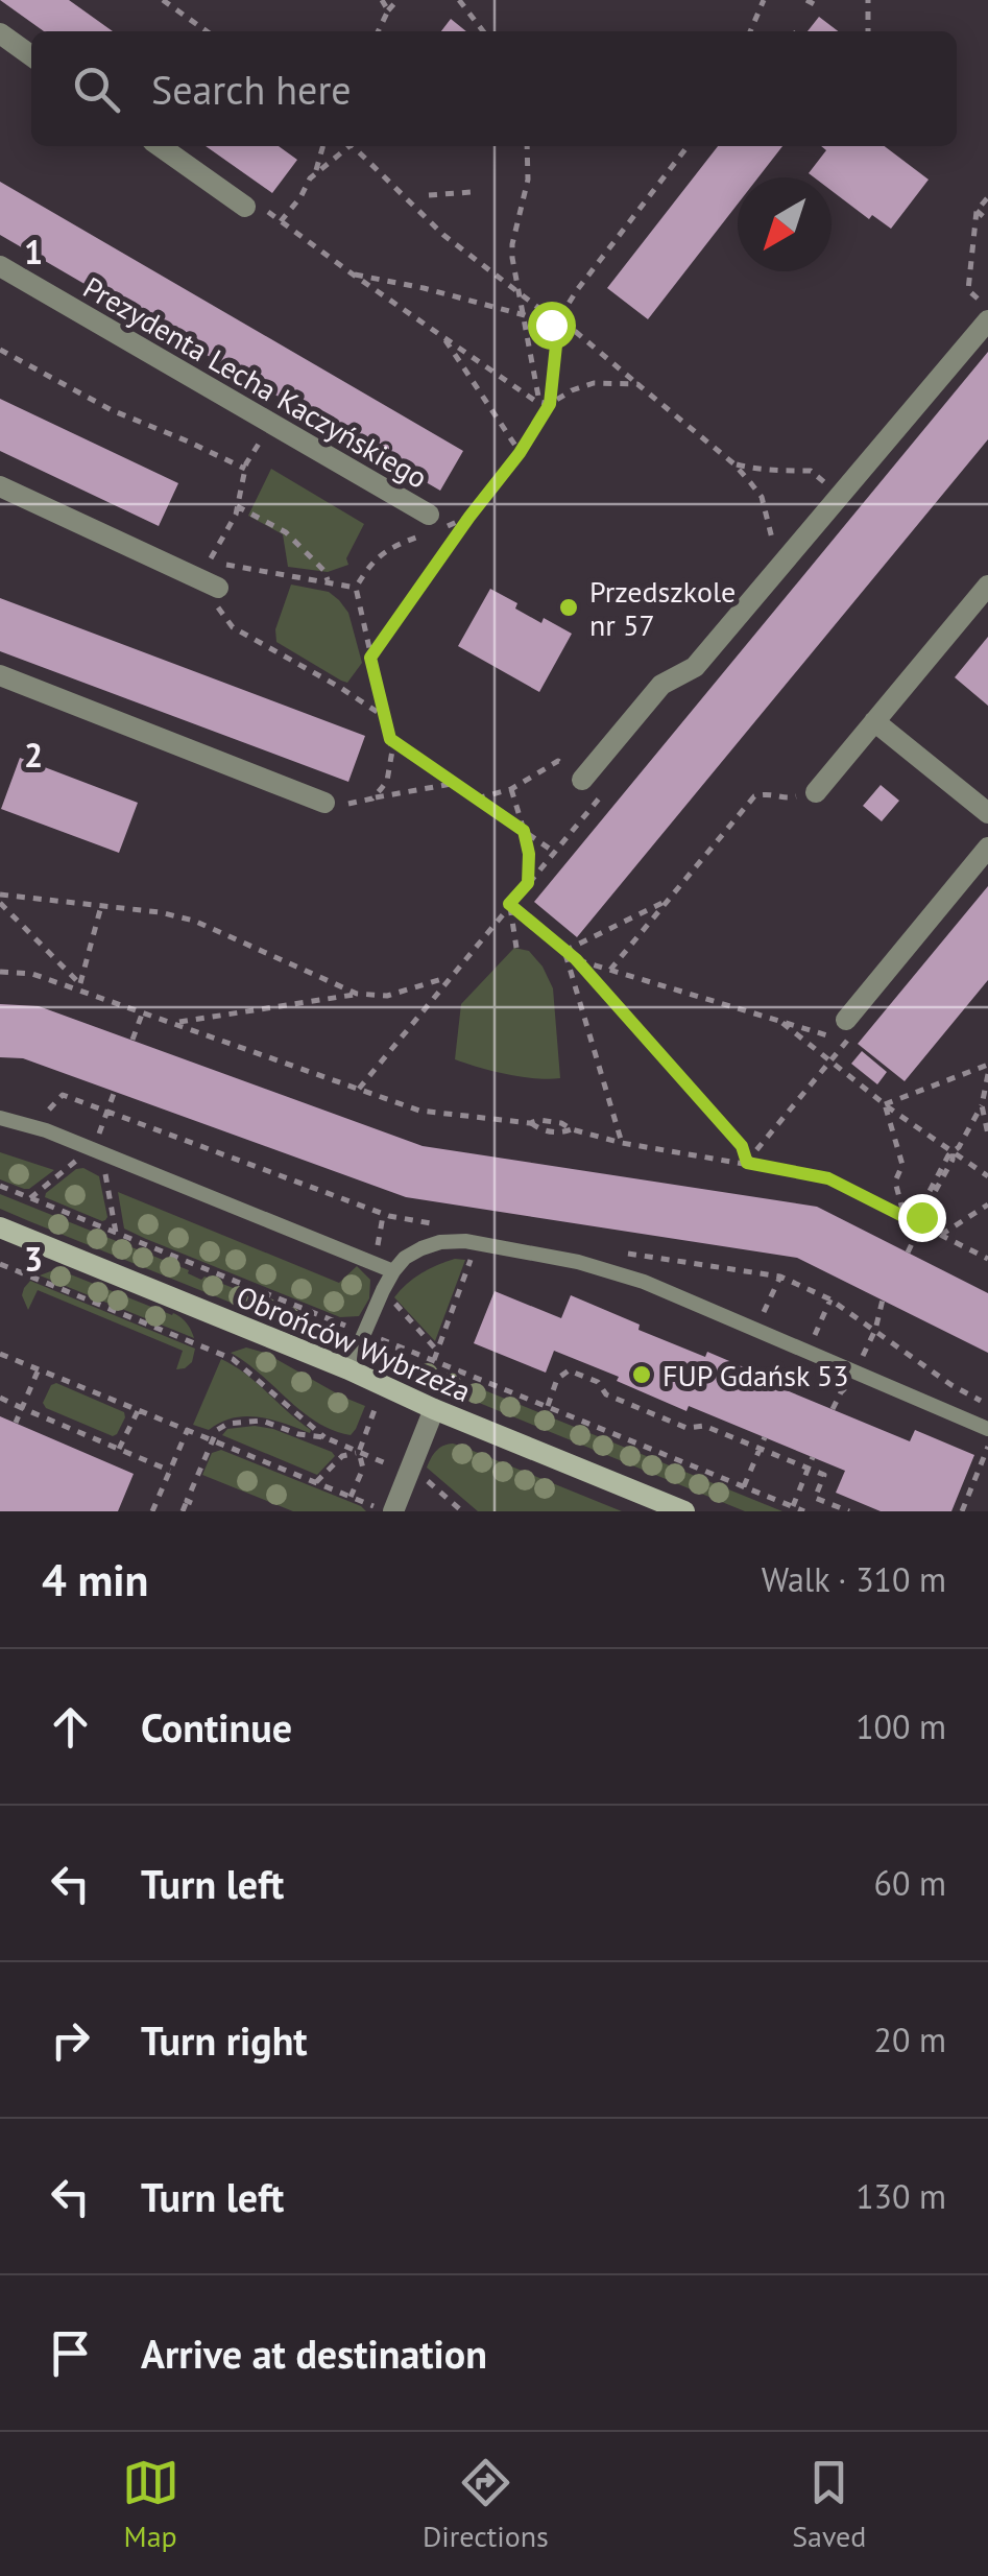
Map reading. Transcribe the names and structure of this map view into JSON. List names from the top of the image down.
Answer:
{
  "streets": {
    "main road": ["Obrońców Wybrzeża"],
    "street": ["Prezydenta Lecha Kaczyńskiego"]
  },
  "places": ["Przedszkole nr 57", "FUP Gdańsk 53"],
  "north": "bottom left",
  "page": {
    "search": "Search here",
    "heading": ["4 min", "Walk · 310 m"],
    "list": [
      ["Continue", "100 m"],
      ["Turn left", "60 m"],
      ["Turn right", "20 m"],
      ["Turn left", "130 m"],
      "Arrive at destination"
    ],
    "nav": ["Map", "Directions", "Saved"]
  },
  "grid": {
    "rows": ["1", "2", "3"]
  }
}
